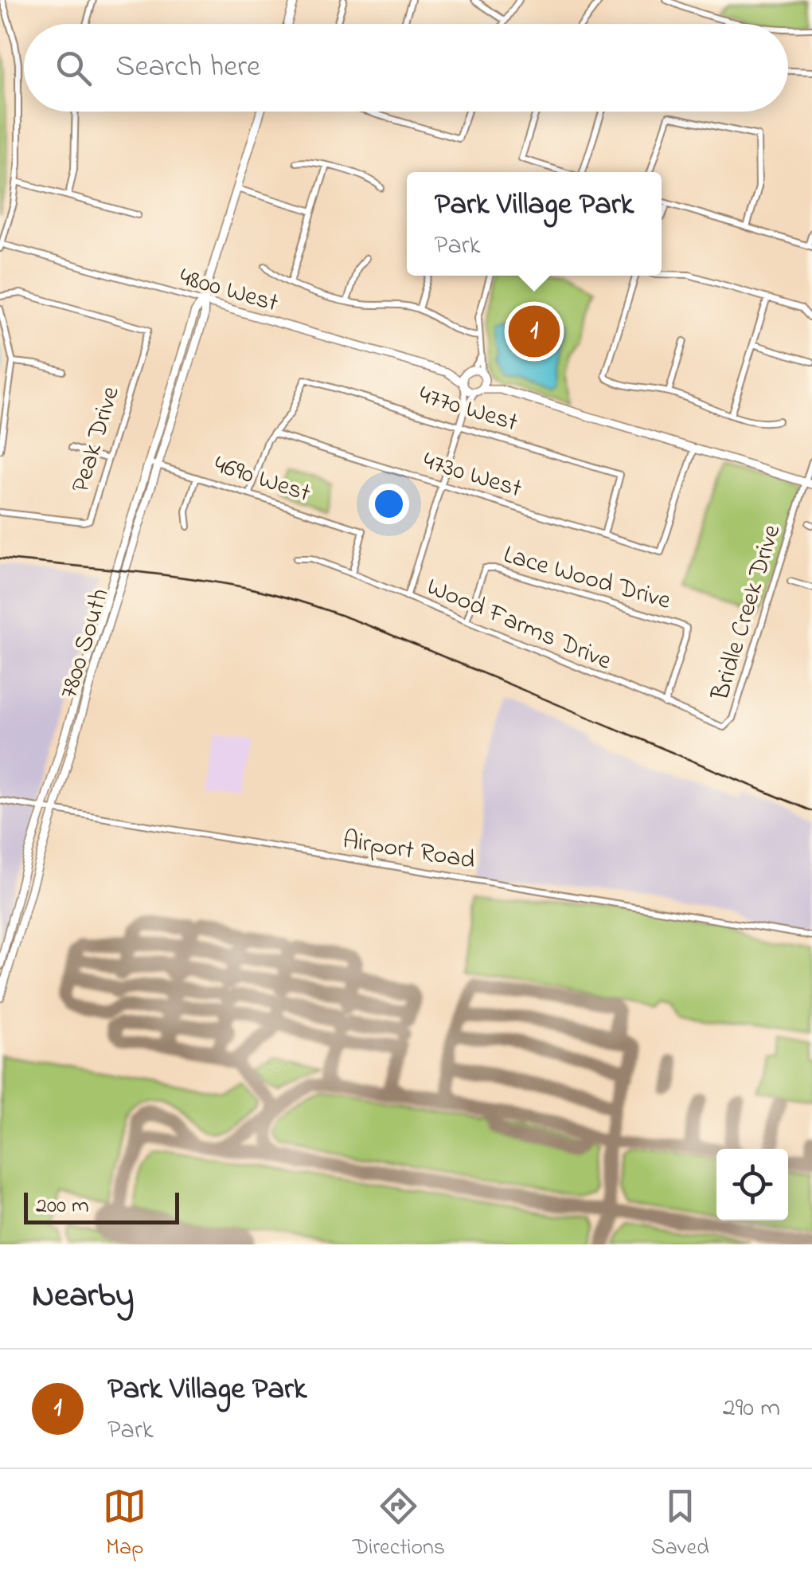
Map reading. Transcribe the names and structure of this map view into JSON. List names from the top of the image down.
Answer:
{
  "streets": {
    "main road": ["4800 West", "7800 South"],
    "street": [
      "4770 West",
      "Peak Drive",
      "4730 West",
      "4690 West",
      "Lace Wood Drive",
      "Bridle Creek Drive",
      "Wood Farms Drive",
      "Airport Road"
    ]
  },
  "crossings": [
    ["4800 West", "4730 West"],
    ["4800 West", "Bridle Creek Drive"],
    ["4800 West", "7800 South"],
    ["4770 West", "4730 West"],
    ["4690 West", "Wood Farms Drive"],
    ["4690 West", "7800 South"],
    ["Lace Wood Drive", "Wood Farms Drive"],
    ["Bridle Creek Drive", "Wood Farms Drive"],
    ["7800 South", "Airport Road"]
  ],
  "scale_bar": "200 m",
  "page": {
    "search": "Search here",
    "popup": ["Park Village Park", "Park"],
    "pins": "1",
    "scale": "200 m",
    "heading": "Nearby",
    "list": [
      {
        "mark": "1",
        "name": "Park Village Park",
        "note": "Park",
        "value": "290 m"
      }
    ],
    "nav": ["Map", "Directions", "Saved"]
  }
}
